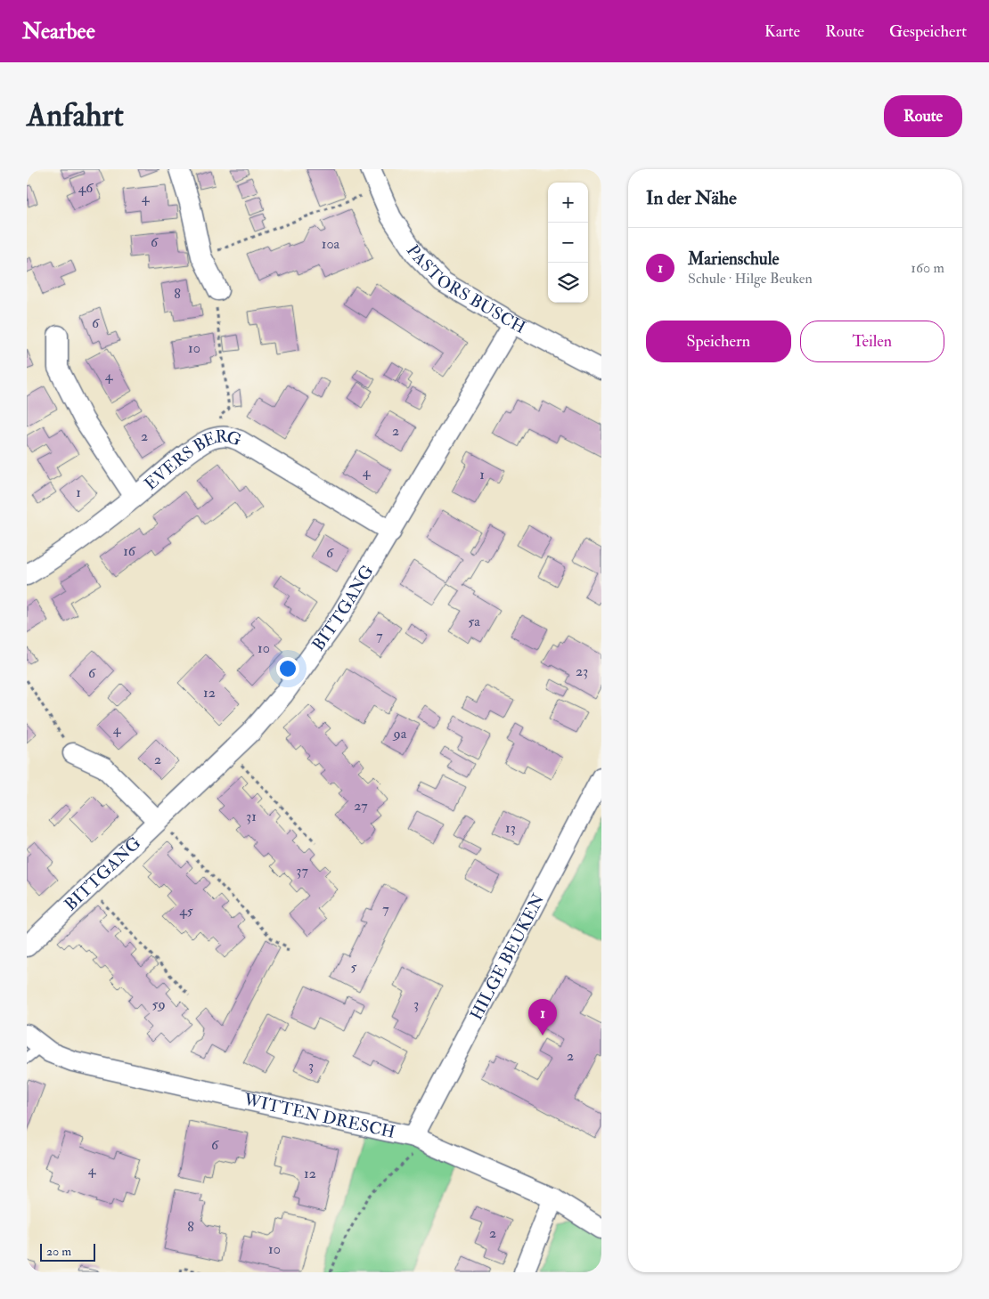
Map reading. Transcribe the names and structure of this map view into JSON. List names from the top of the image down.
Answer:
{
  "streets": {
    "street": [
      "PASTORS BUSCH",
      "EVERS BERG",
      "BITTGANG",
      "HILGE BEUKEN",
      "WITTEN DRESCH"
    ]
  },
  "crossings": [
    ["PASTORS BUSCH", "BITTGANG"],
    ["EVERS BERG", "BITTGANG"],
    ["HILGE BEUKEN", "WITTEN DRESCH"]
  ],
  "house_numbers": [
    "46",
    "4",
    "6",
    "10a",
    "8",
    "6",
    "10",
    "4",
    "2",
    "2",
    "4",
    "1",
    "1",
    "16",
    "6",
    "5a",
    "7",
    "10",
    "23",
    "6",
    "12",
    "4",
    "9a",
    "2",
    "27",
    "31",
    "13",
    "37",
    "7",
    "45",
    "5",
    "59",
    "3",
    "2",
    "3",
    "6",
    "4",
    "12",
    "8",
    "2",
    "10"
  ],
  "scale_bar": "20 m",
  "page": {
    "header": "Nearbee",
    "nav": ["Karte", "Route", "Gespeichert"],
    "buttons": [
      "Route",
      ["Speichern", "Teilen"]
    ],
    "title": "Anfahrt",
    "heading": "In der Nähe",
    "map_buttons": ["+", "−"],
    "list": [
      {
        "mark": "1",
        "name": "Marienschule",
        "note": "Schule · Hilge Beuken",
        "value": "160 m"
      }
    ],
    "pins": "1",
    "scale": "20 m"
  }
}
